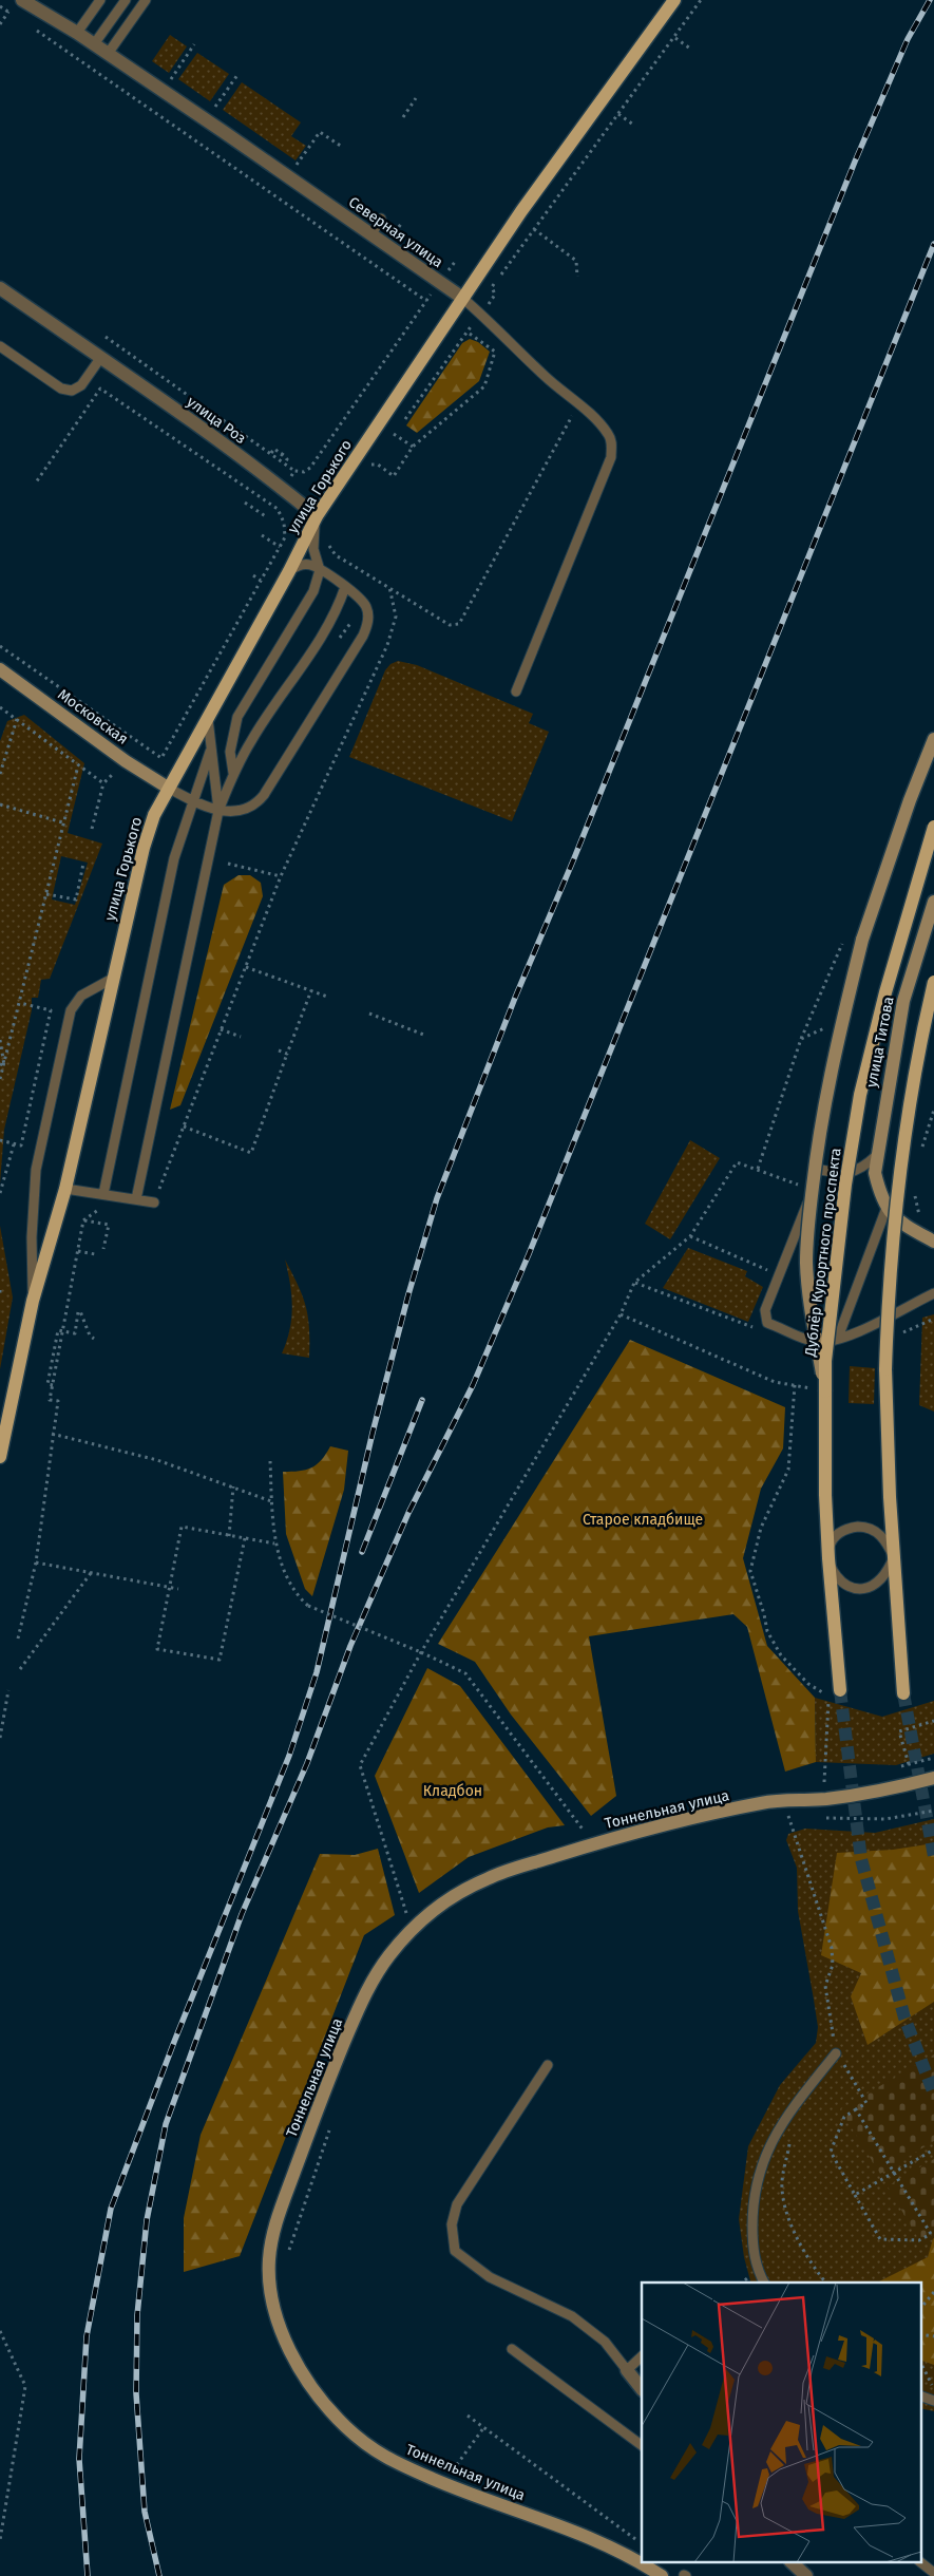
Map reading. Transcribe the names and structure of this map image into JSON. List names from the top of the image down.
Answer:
{
  "streets": {
    "main road": [
      "улица Горького",
      "Московская",
      "улица Титова",
      "Дублёр Курортного проспекта",
      "Тоннельная улица"
    ],
    "street": ["Северная улица", "улица Роз"]
  },
  "crossings": [
    ["Северная улица", "улица Горького"],
    ["улица Роз", "улица Горького"],
    ["улица Горького", "Московская"]
  ],
  "parks": ["Старое кладбище", "Кладбон"]
}
